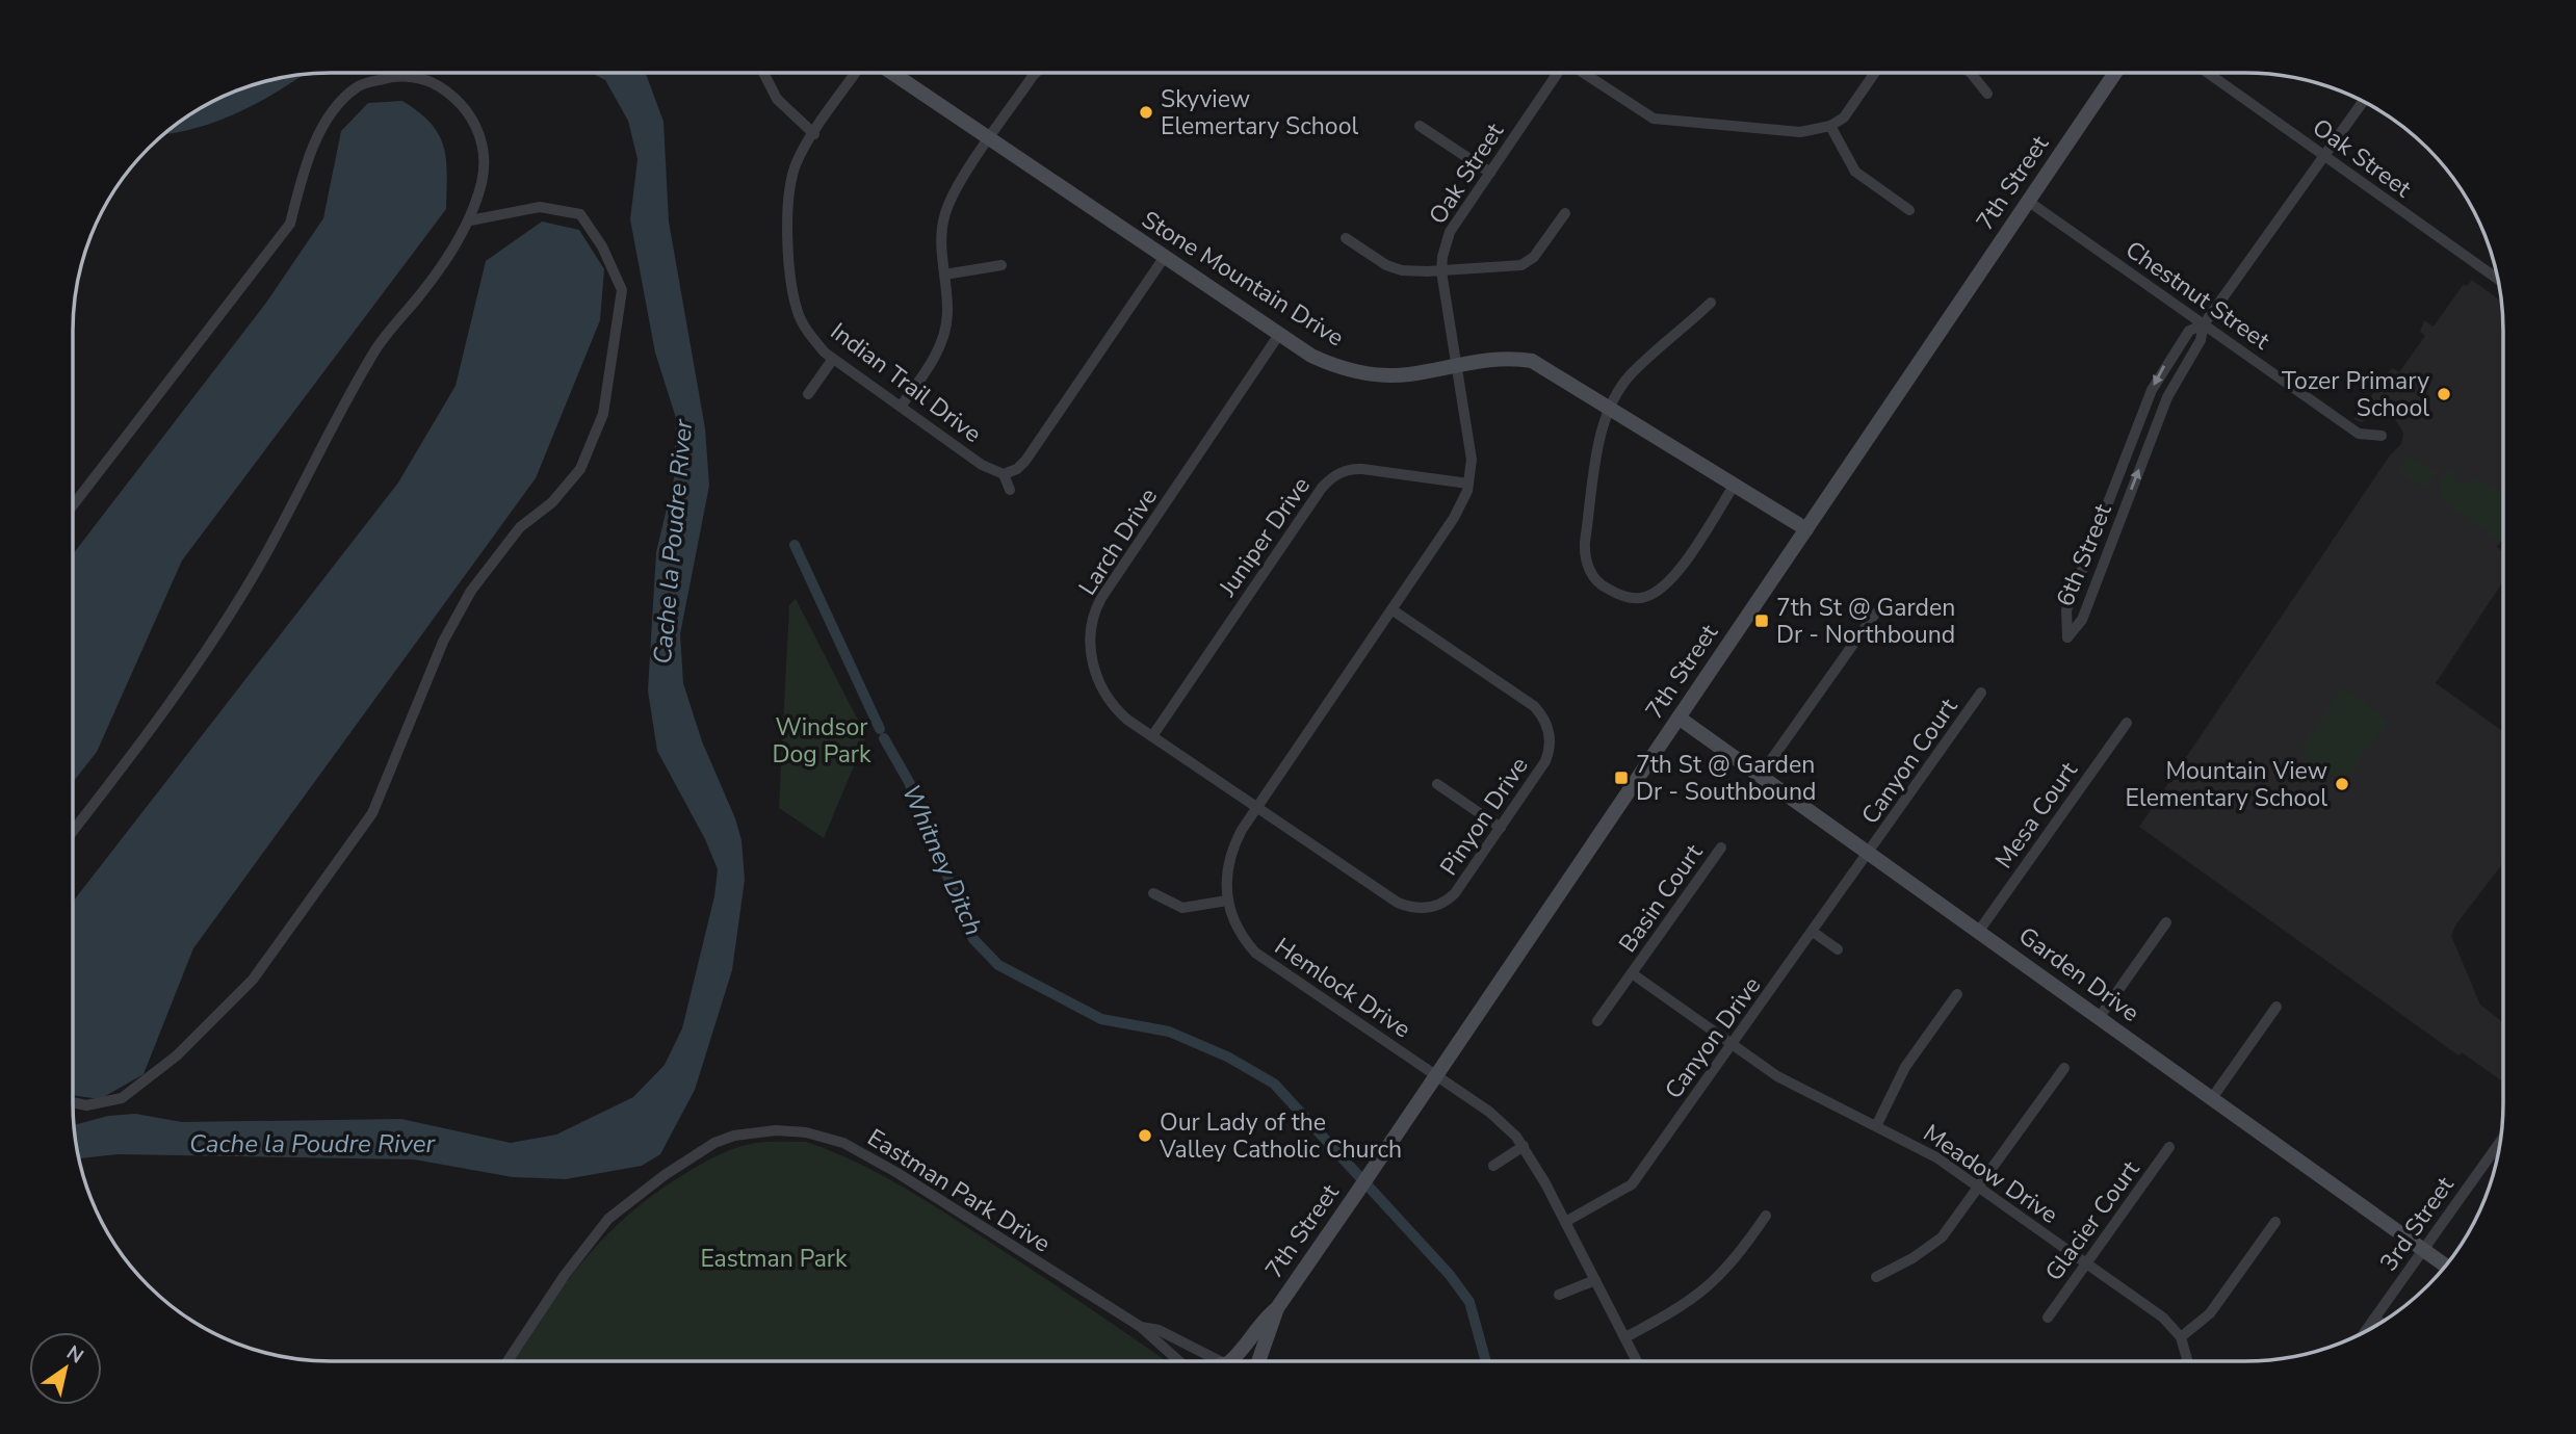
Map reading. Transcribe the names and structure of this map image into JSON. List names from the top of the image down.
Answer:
{
  "streets": {
    "street": [
      "Oak Street",
      "7th Street",
      "Stone Mountain Drive",
      "Chestnut Street",
      "Indian Trail Drive",
      "Juniper Drive",
      "Larch Drive",
      "6th Street",
      "Canyon Court",
      "Mesa Court",
      "Pinyon Drive",
      "Basin Court",
      "Garden Drive",
      "Hemlock Drive",
      "Canyon Drive",
      "Meadow Drive",
      "Eastman Park Drive",
      "Glacier Court",
      "3rd Street"
    ]
  },
  "crossings": [
    ["Oak Street", "Stone Mountain Drive"],
    ["Oak Street", "6th Street"],
    ["Oak Street", "Hemlock Drive"],
    ["7th Street", "Stone Mountain Drive"],
    ["7th Street", "Chestnut Street"],
    ["7th Street", "Garden Drive"],
    ["7th Street", "Hemlock Drive"],
    ["Stone Mountain Drive", "Larch Drive"],
    ["Stone Mountain Drive", "Hemlock Drive"],
    ["Chestnut Street", "6th Street"],
    ["Juniper Drive", "Larch Drive"],
    ["Juniper Drive", "Hemlock Drive"],
    ["Larch Drive", "Pinyon Drive"],
    ["Larch Drive", "Hemlock Drive"],
    ["Canyon Court", "Garden Drive"],
    ["Canyon Court", "Canyon Drive"],
    ["Mesa Court", "Garden Drive"],
    ["Pinyon Drive", "Hemlock Drive"],
    ["Basin Court", "Canyon Drive"],
    ["Basin Court", "Meadow Drive"],
    ["Garden Drive", "Canyon Drive"],
    ["Garden Drive", "3rd Street"],
    ["Hemlock Drive", "Canyon Drive"],
    ["Canyon Drive", "Meadow Drive"],
    ["Meadow Drive", "Glacier Court"]
  ],
  "water": ["Cache la Poudre River", "Whitney Ditch"],
  "parks": ["Windsor Dog Park", "Eastman Park"],
  "places": {
    "other": [
      "Skyview Elemertary School",
      "Tozer Primary School",
      "Mountain View Elementary School",
      "Our Lady of the Valley Catholic Church"
    ],
    "transit": ["7th St @ Garden Dr - Northbound", "7th St @ Garden Dr - Southbound"]
  },
  "north": "top right"
}
